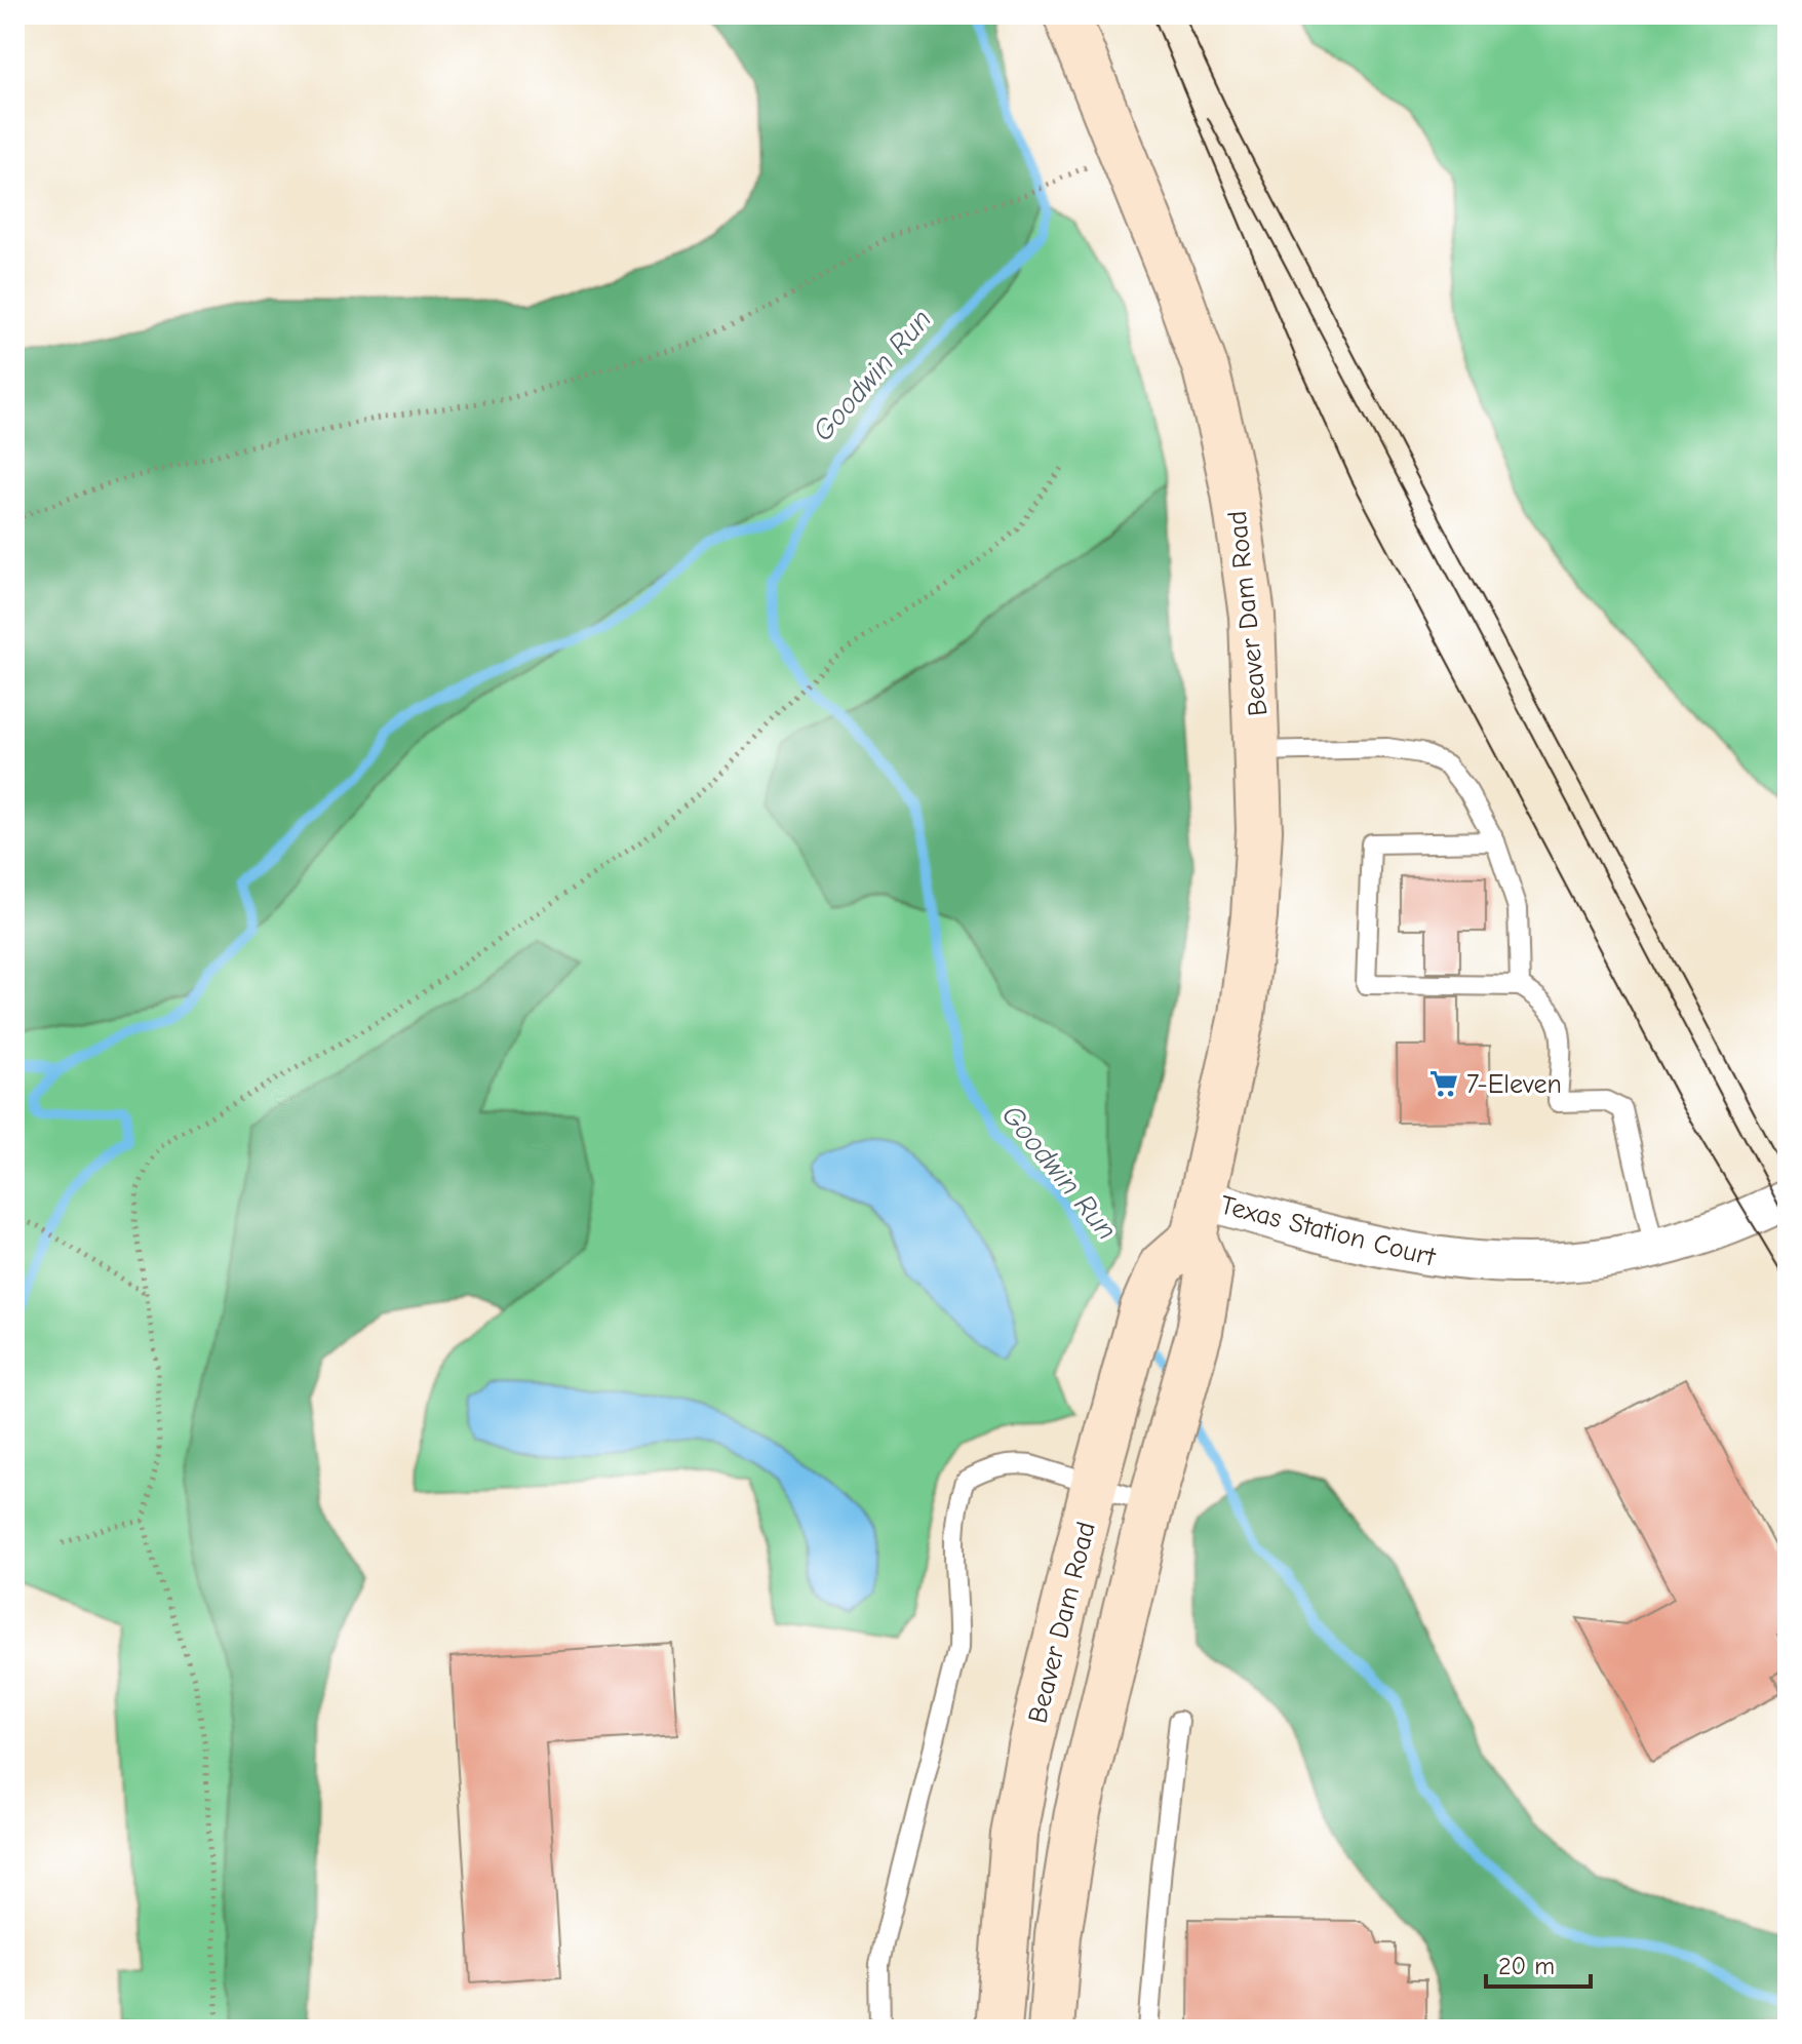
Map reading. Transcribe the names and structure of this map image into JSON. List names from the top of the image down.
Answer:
{
  "streets": {
    "main road": ["Beaver Dam Road"],
    "street": ["Texas Station Court"]
  },
  "crossings": [
    ["Beaver Dam Road", "Texas Station Court"]
  ],
  "water": ["Goodwin Run"],
  "places": {
    "supermarket": ["7-Eleven"]
  },
  "scale_bar": "20 m"
}
